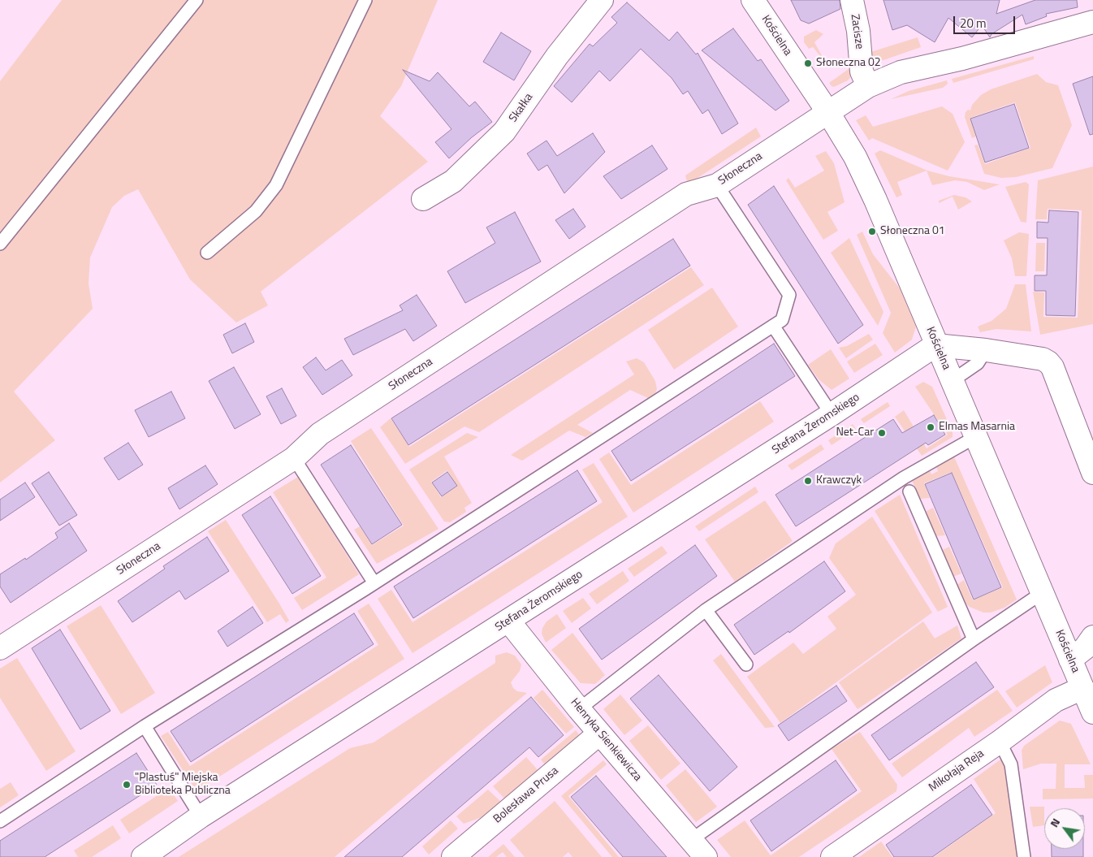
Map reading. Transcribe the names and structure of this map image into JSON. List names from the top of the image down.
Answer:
{
  "streets": {
    "street": [
      "Zacisze",
      "Kościelna",
      "Skałka",
      "Słoneczna",
      "Stefana Żeromskiego",
      "Henryka Sienkiewicza",
      "Mikołaja Reja",
      "Bolesława Prusa"
    ]
  },
  "crossings": [
    ["Zacisze", "Słoneczna"],
    ["Kościelna", "Słoneczna"],
    ["Kościelna", "Stefana Żeromskiego"],
    ["Kościelna", "Mikołaja Reja"],
    ["Stefana Żeromskiego", "Henryka Sienkiewicza"],
    ["Henryka Sienkiewicza", "Bolesława Prusa"]
  ],
  "places": [
    "Słoneczna 02",
    "Słoneczna 01",
    "Elmas Masarnia",
    "Net-Car",
    "Krawczyk",
    "\"Plastuś\" Miejska Biblioteka Publiczna"
  ],
  "scale_bar": "20 m",
  "north": "top left"
}
